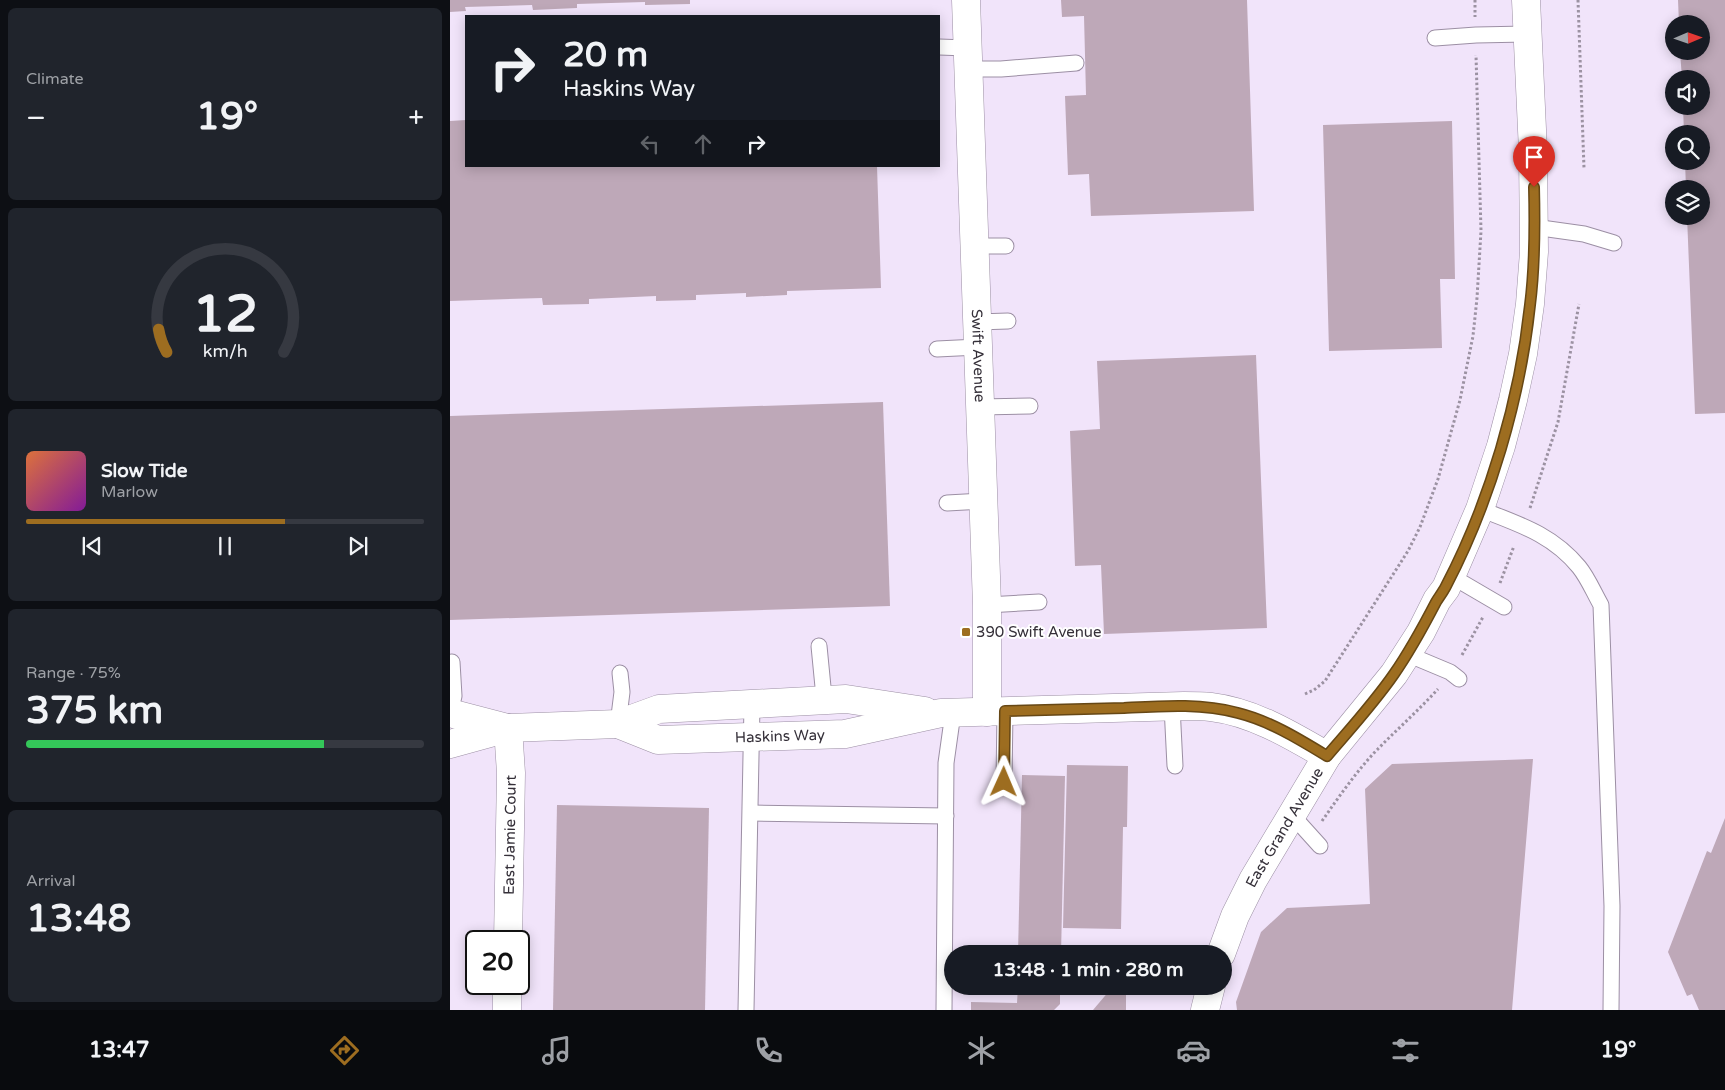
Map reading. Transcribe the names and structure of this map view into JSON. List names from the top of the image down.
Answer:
{
  "streets": {
    "street": [
      "Swift Avenue",
      "Haskins Way",
      "East Grand Avenue",
      "East Jamie Court"
    ]
  },
  "crossings": [
    ["Swift Avenue", "Haskins Way"],
    ["Haskins Way", "East Grand Avenue"],
    ["Haskins Way", "East Jamie Court"]
  ],
  "places": {
    "transit": ["390 Swift Avenue"]
  },
  "north": "right",
  "page": {
    "tile": [
      "Climate",
      ["Range · 75%", "375 km"],
      ["Arrival", "13:48"]
    ],
    "turn": ["20 m", "Haskins Way"],
    "heat": ["−", "19°", "+"],
    "song": ["Slow Tide", "Marlow"],
    "limit": "20",
    "trip": "13:48 · 1 min · 280 m",
    "tabs": ["13:47", "19°"],
    "gauge": ["12", "km/h"]
  }
}
